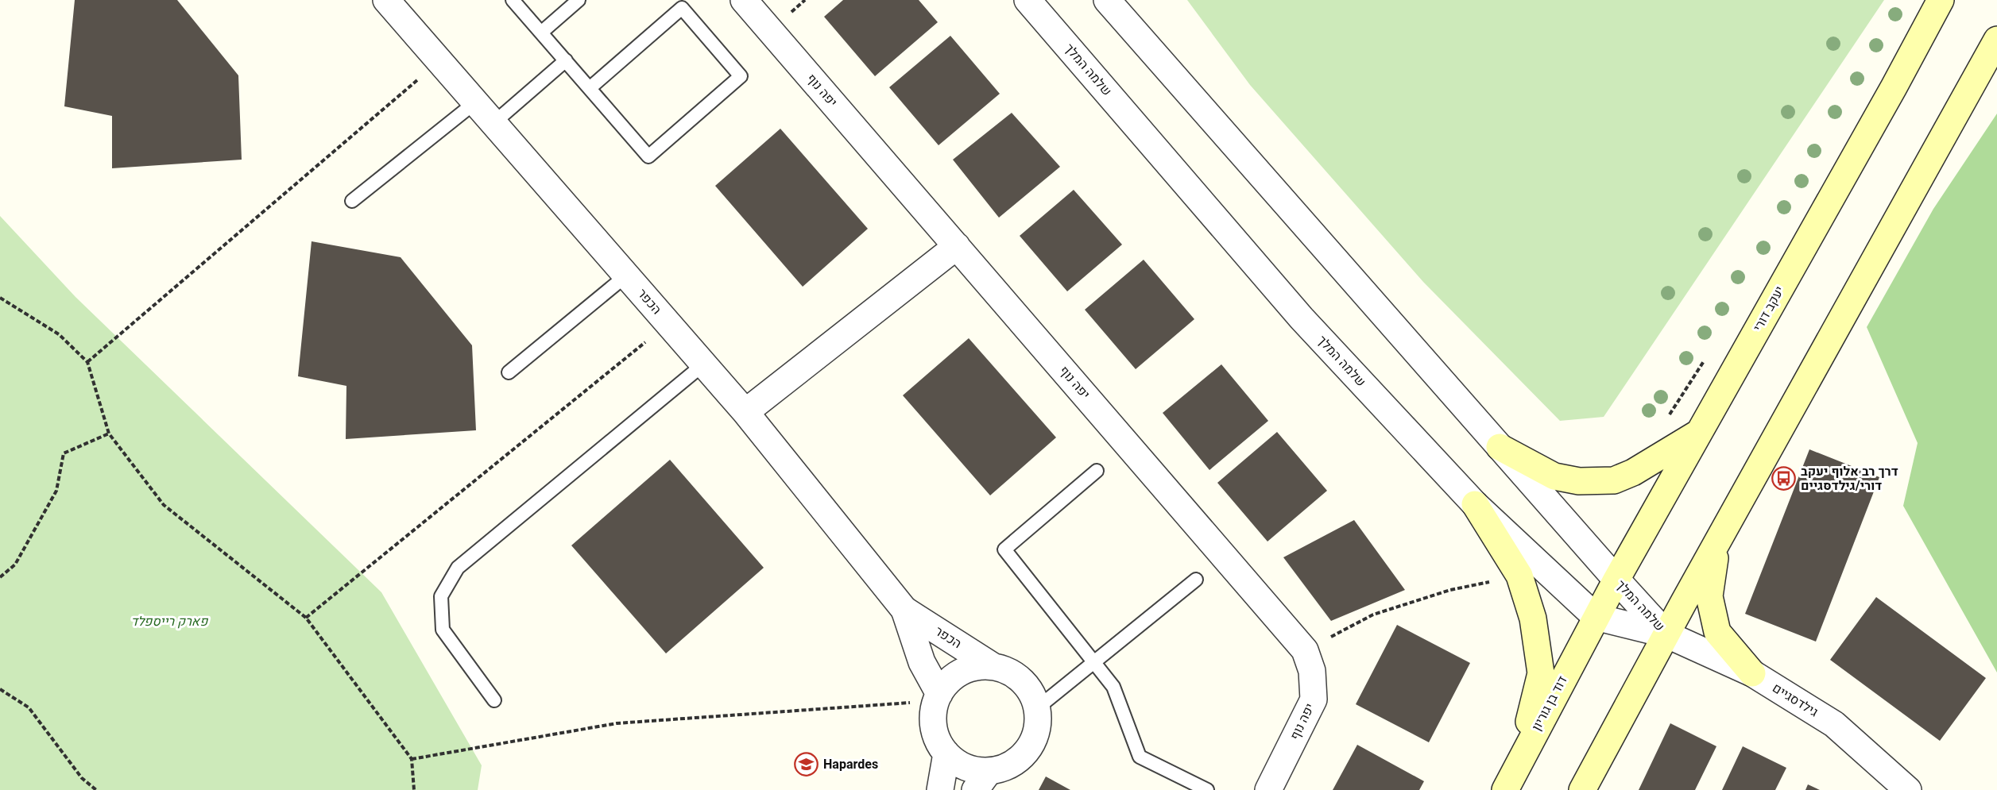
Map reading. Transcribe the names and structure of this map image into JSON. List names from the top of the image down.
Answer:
{
  "streets": {
    "main road": ["יעקב דורי", "דוד בן גוריון"],
    "street": [
      "שלמה המלך",
      "יפה נוף",
      "הכפר",
      "גילדסגיים"
    ]
  },
  "crossings": [
    ["שלמה המלך", "יעקב דורי"],
    ["שלמה המלך", "גילדסגיים"],
    ["שלמה המלך", "דוד בן גוריון"],
    ["יעקב דורי", "דוד בן גוריון"]
  ],
  "parks": ["פארק רייספלד"],
  "places": {
    "bus stop": ["דרך רב אלוף יעקב דורי/גילדסגיים"],
    "school or university": ["Hapardes"]
  }
}
